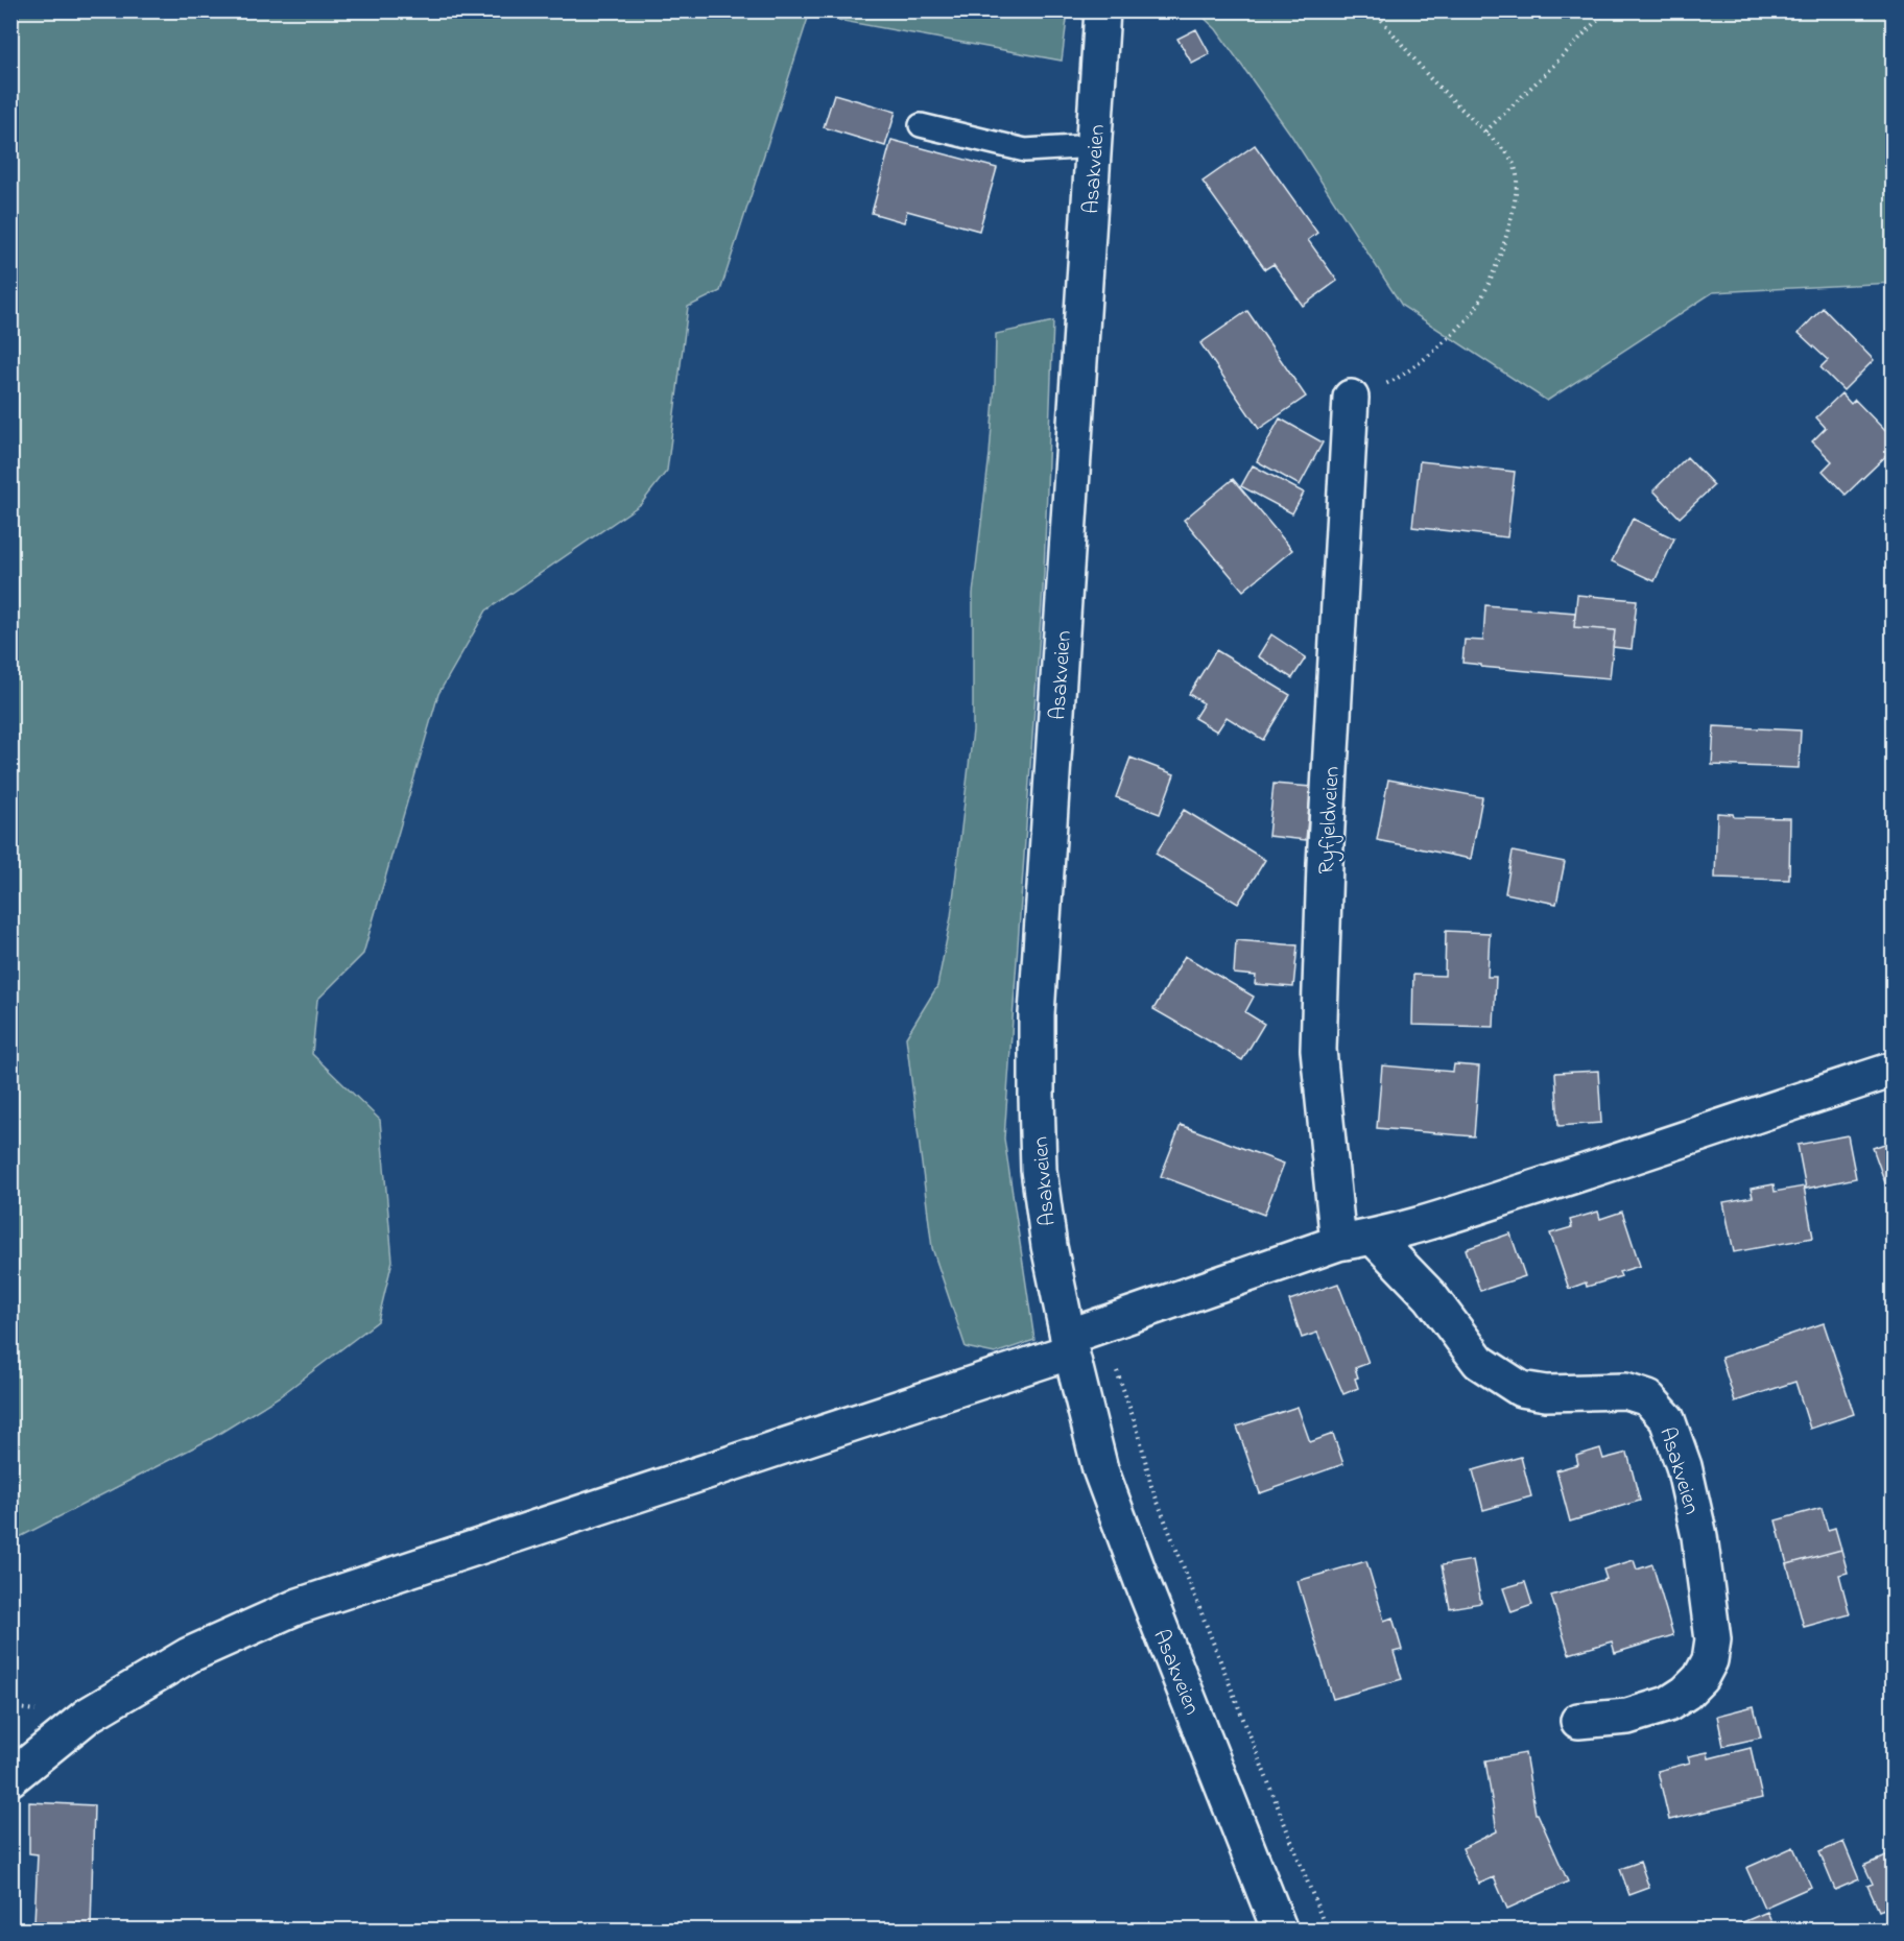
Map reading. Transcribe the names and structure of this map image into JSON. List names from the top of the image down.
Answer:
{
  "streets": {
    "street": ["Asakveien", "Ryfjeldveien"]
  }
}
